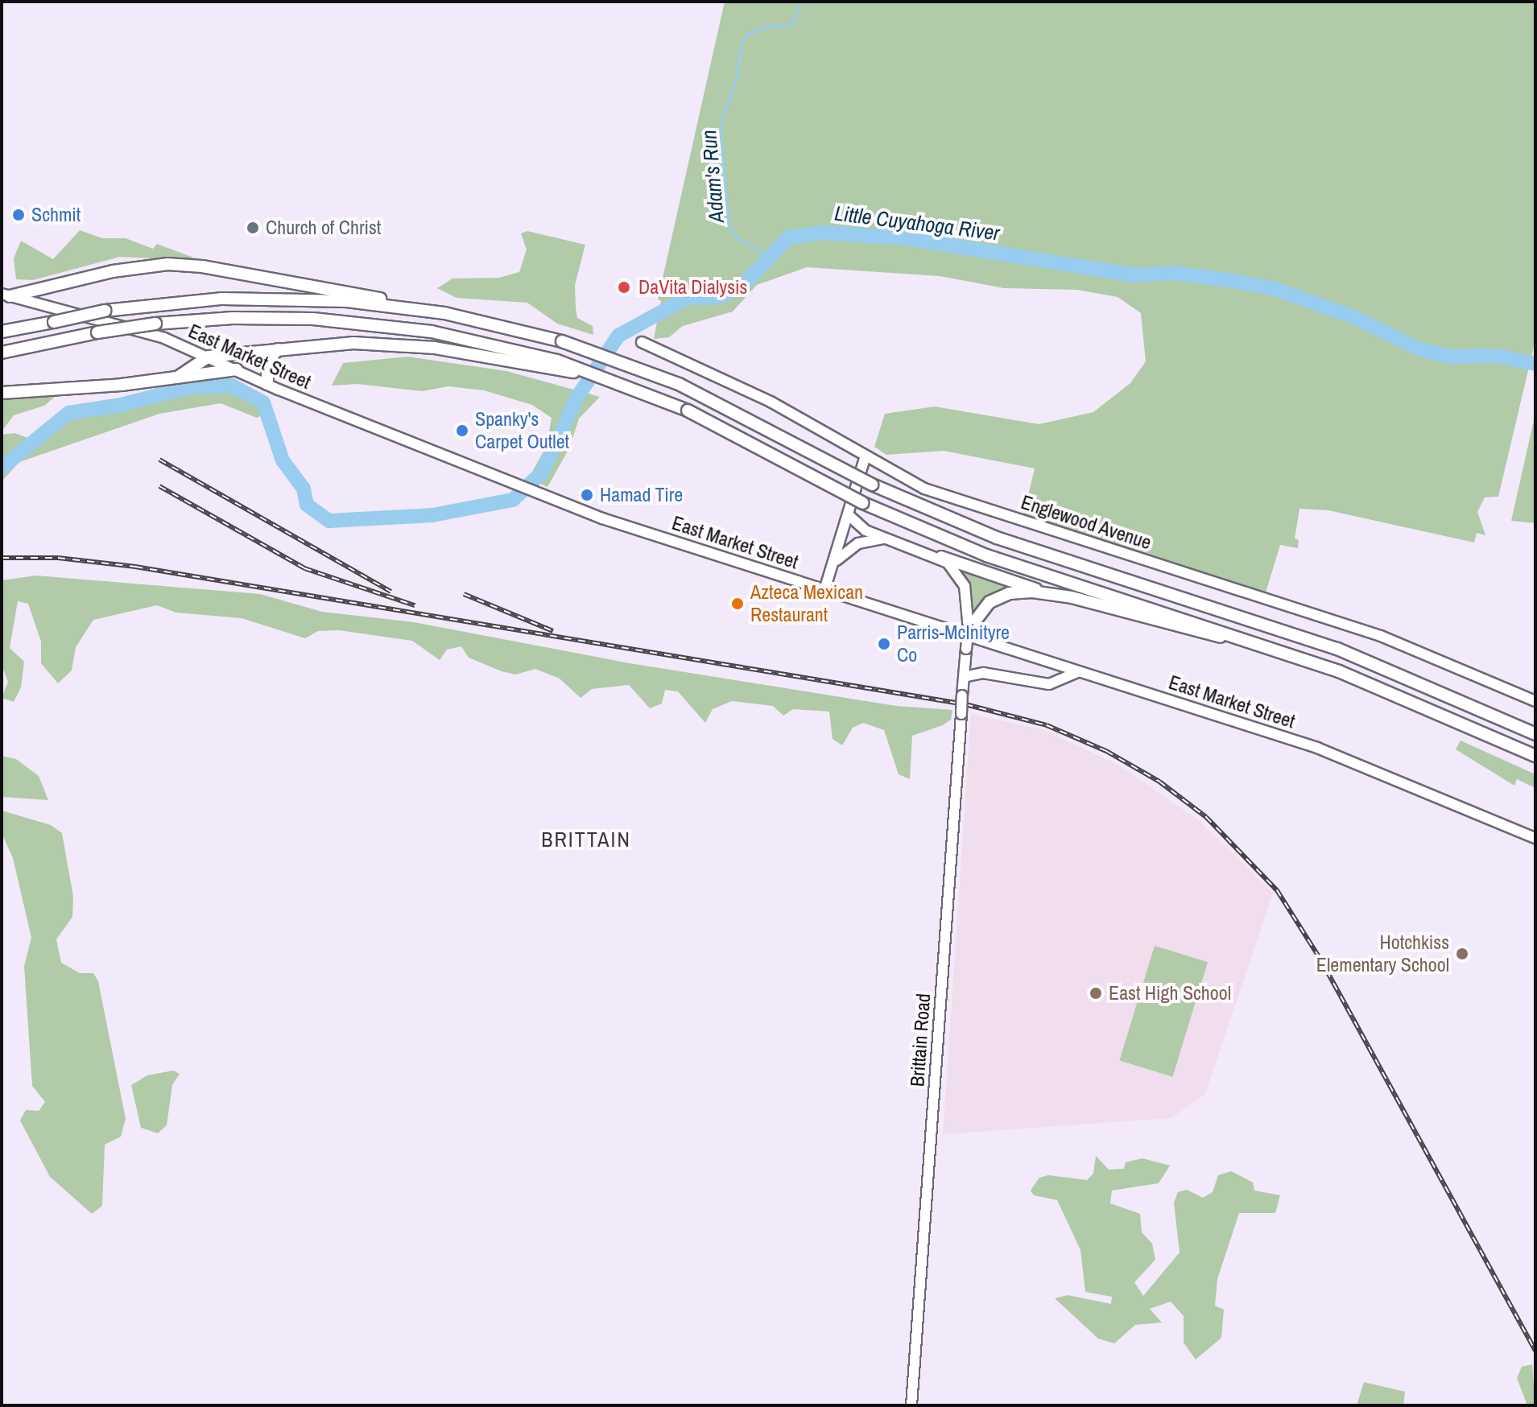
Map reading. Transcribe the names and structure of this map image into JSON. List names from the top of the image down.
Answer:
{
  "streets": {
    "main road": ["East Market Street", "Englewood Avenue", "Brittain Road"]
  },
  "districts": ["BRITTAIN"],
  "water": ["Adam's Run", "Little Cuyahoga River"],
  "places": [
    "Schmit",
    "Church of Christ",
    "DaVita Dialysis",
    "Spanky's Carpet Outlet",
    "Hamad Tire",
    "Azteca Mexican Restaurant",
    "Parris-McInityre Co",
    "Hotchkiss Elementary School",
    "East High School"
  ]
}
